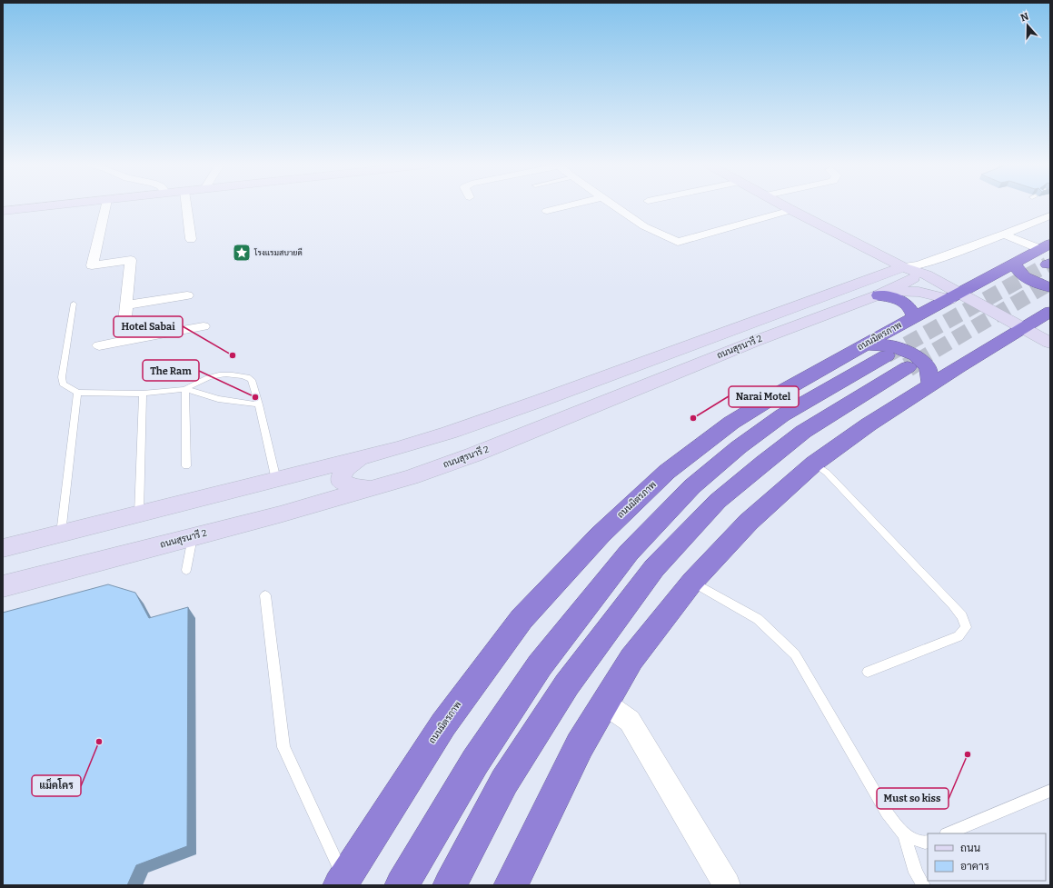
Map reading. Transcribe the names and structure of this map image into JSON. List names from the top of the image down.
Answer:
{
  "streets": {
    "highway": ["ถนนมิตรภาพ"],
    "main road": ["ถนนสุรนารี 2"]
  },
  "places": {
    "place": ["โรงแรมสบายดี"],
    "other": [
      "Hotel Sabai",
      "The Ram",
      "Narai Motel",
      "แม็คโคร",
      "Must so kiss"
    ]
  },
  "legend": ["ถนน", "อาคาร"],
  "north": "top"
}
